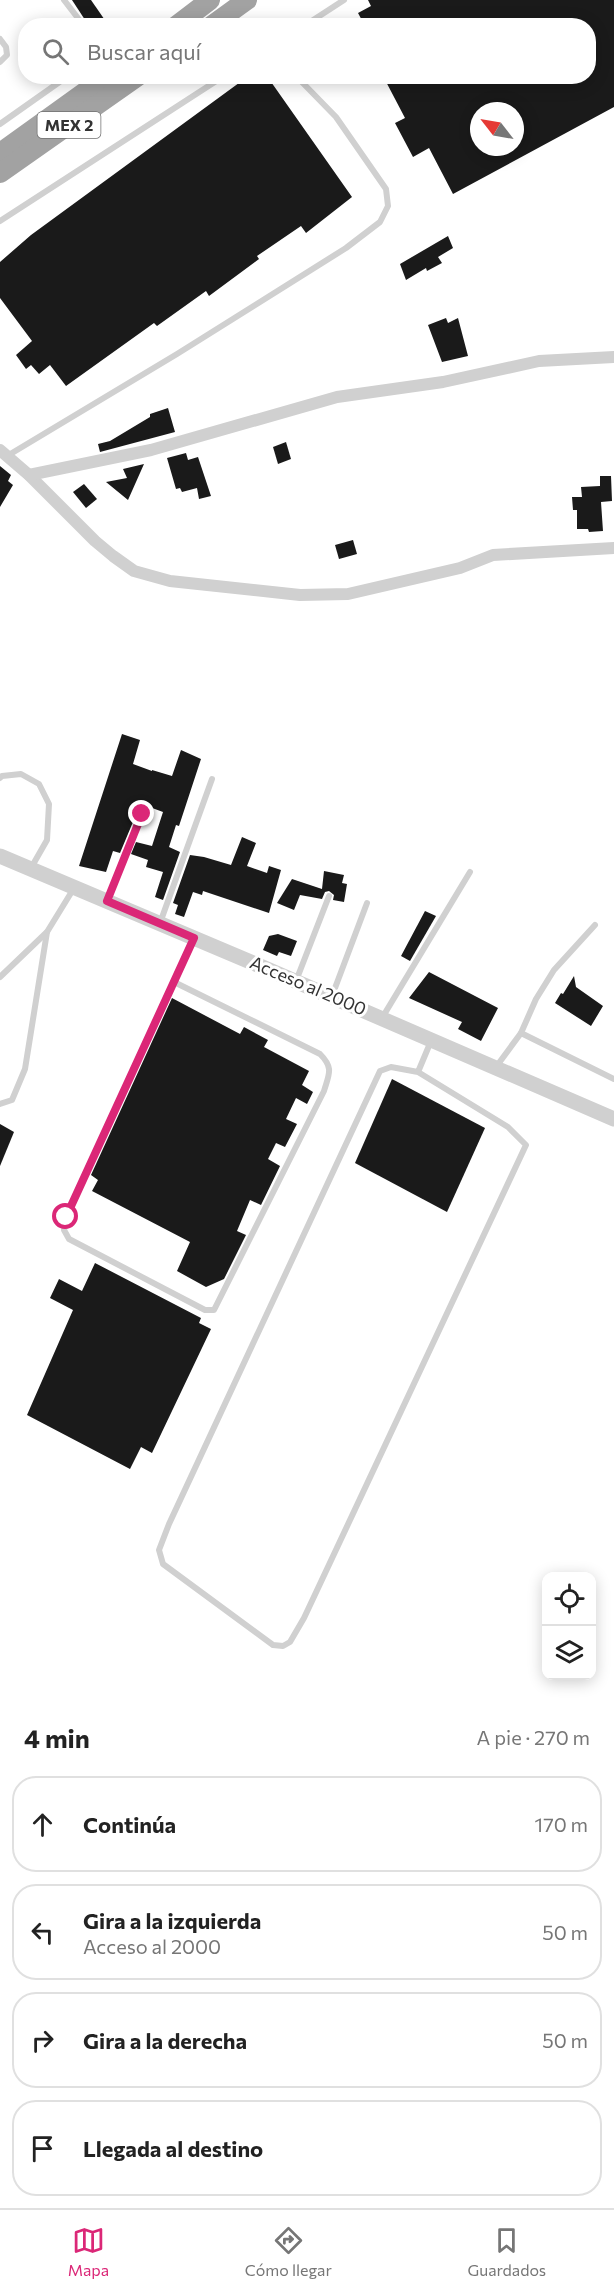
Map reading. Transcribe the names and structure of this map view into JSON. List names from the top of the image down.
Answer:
{
  "streets": {
    "highway": ["MEX 2"],
    "street": ["Acceso al 2000"]
  },
  "north": "top left",
  "page": {
    "search": "Buscar aquí",
    "heading": ["4 min", "A pie · 270 m"],
    "list": [
      ["Continúa", "170 m"],
      ["Gira a la izquierda", "Acceso al 2000", "50 m"],
      ["Gira a la derecha", "50 m"],
      "Llegada al destino"
    ],
    "nav": ["Mapa", "Cómo llegar", "Guardados"]
  }
}
